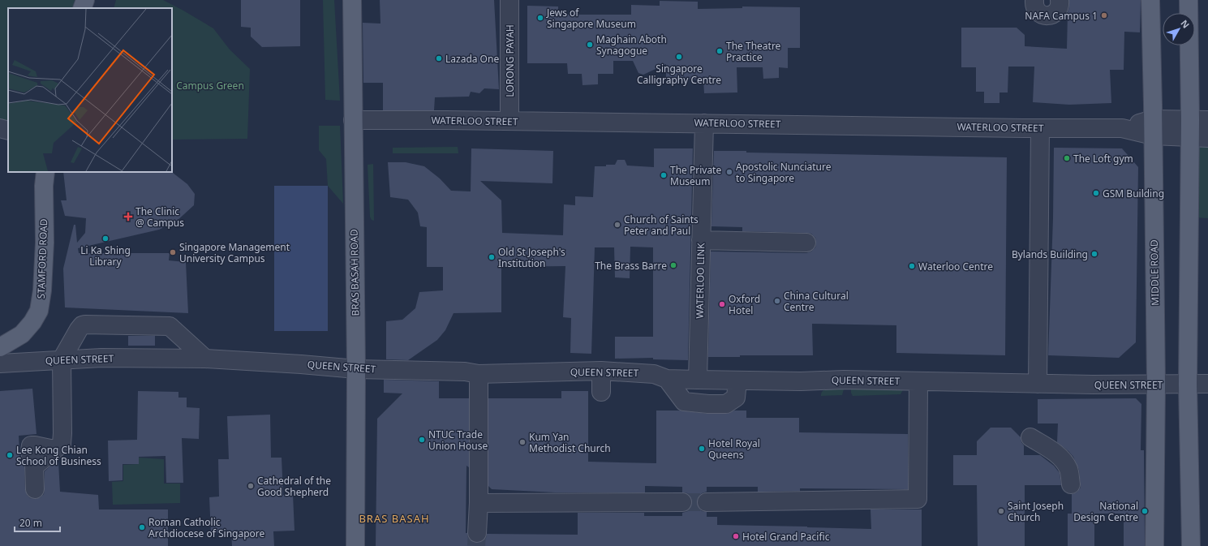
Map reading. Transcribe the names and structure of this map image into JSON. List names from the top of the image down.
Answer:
{
  "streets": {
    "main road": ["STAMFORD ROAD", "BRAS BASAH ROAD", "MIDDLE ROAD"],
    "street": [
      "LORONG PAYAH",
      "WATERLOO STREET",
      "WATERLOO LINK",
      "QUEEN STREET"
    ]
  },
  "crossings": [
    ["LORONG PAYAH", "WATERLOO STREET"],
    ["WATERLOO STREET", "BRAS BASAH ROAD"],
    ["WATERLOO STREET", "MIDDLE ROAD"],
    ["WATERLOO STREET", "WATERLOO LINK"],
    ["BRAS BASAH ROAD", "QUEEN STREET"],
    ["MIDDLE ROAD", "QUEEN STREET"],
    ["WATERLOO LINK", "QUEEN STREET"]
  ],
  "districts": ["BRAS BASAH"],
  "parks": ["Campus Green"],
  "places": {
    "other": [
      "NAFA Campus 1",
      "Jews of Singapore Museum",
      "Maghain Aboth Synagogue",
      "The Theatre Practice",
      "Singapore Calligraphy Centre",
      "Lazada One",
      "The Loft gym",
      "Apostolic Nunciature to Singapore",
      "The Private Museum",
      "GSM Building",
      "Church of Saints Peter and Paul",
      "Li Ka Shing Library",
      "Singapore Management University Campus",
      "Bylands Building",
      "Old St Joseph's Institution",
      "The Brass Barre",
      "Waterloo Centre",
      "China Cultural Centre",
      "Oxford Hotel",
      "NTUC Trade Union House",
      "Kum Yan Methodist Church",
      "Hotel Royal Queens",
      "Lee Kong Chian School of Business",
      "Cathedral of the Good Shepherd",
      "Saint Joseph Church",
      "National Design Centre",
      "Roman Catholic Archdiocese of Singapore",
      "Hotel Grand Pacific"
    ],
    "health": ["The Clinic @ Campus"]
  },
  "scale_bar": "20 m",
  "north": "top right"
}
